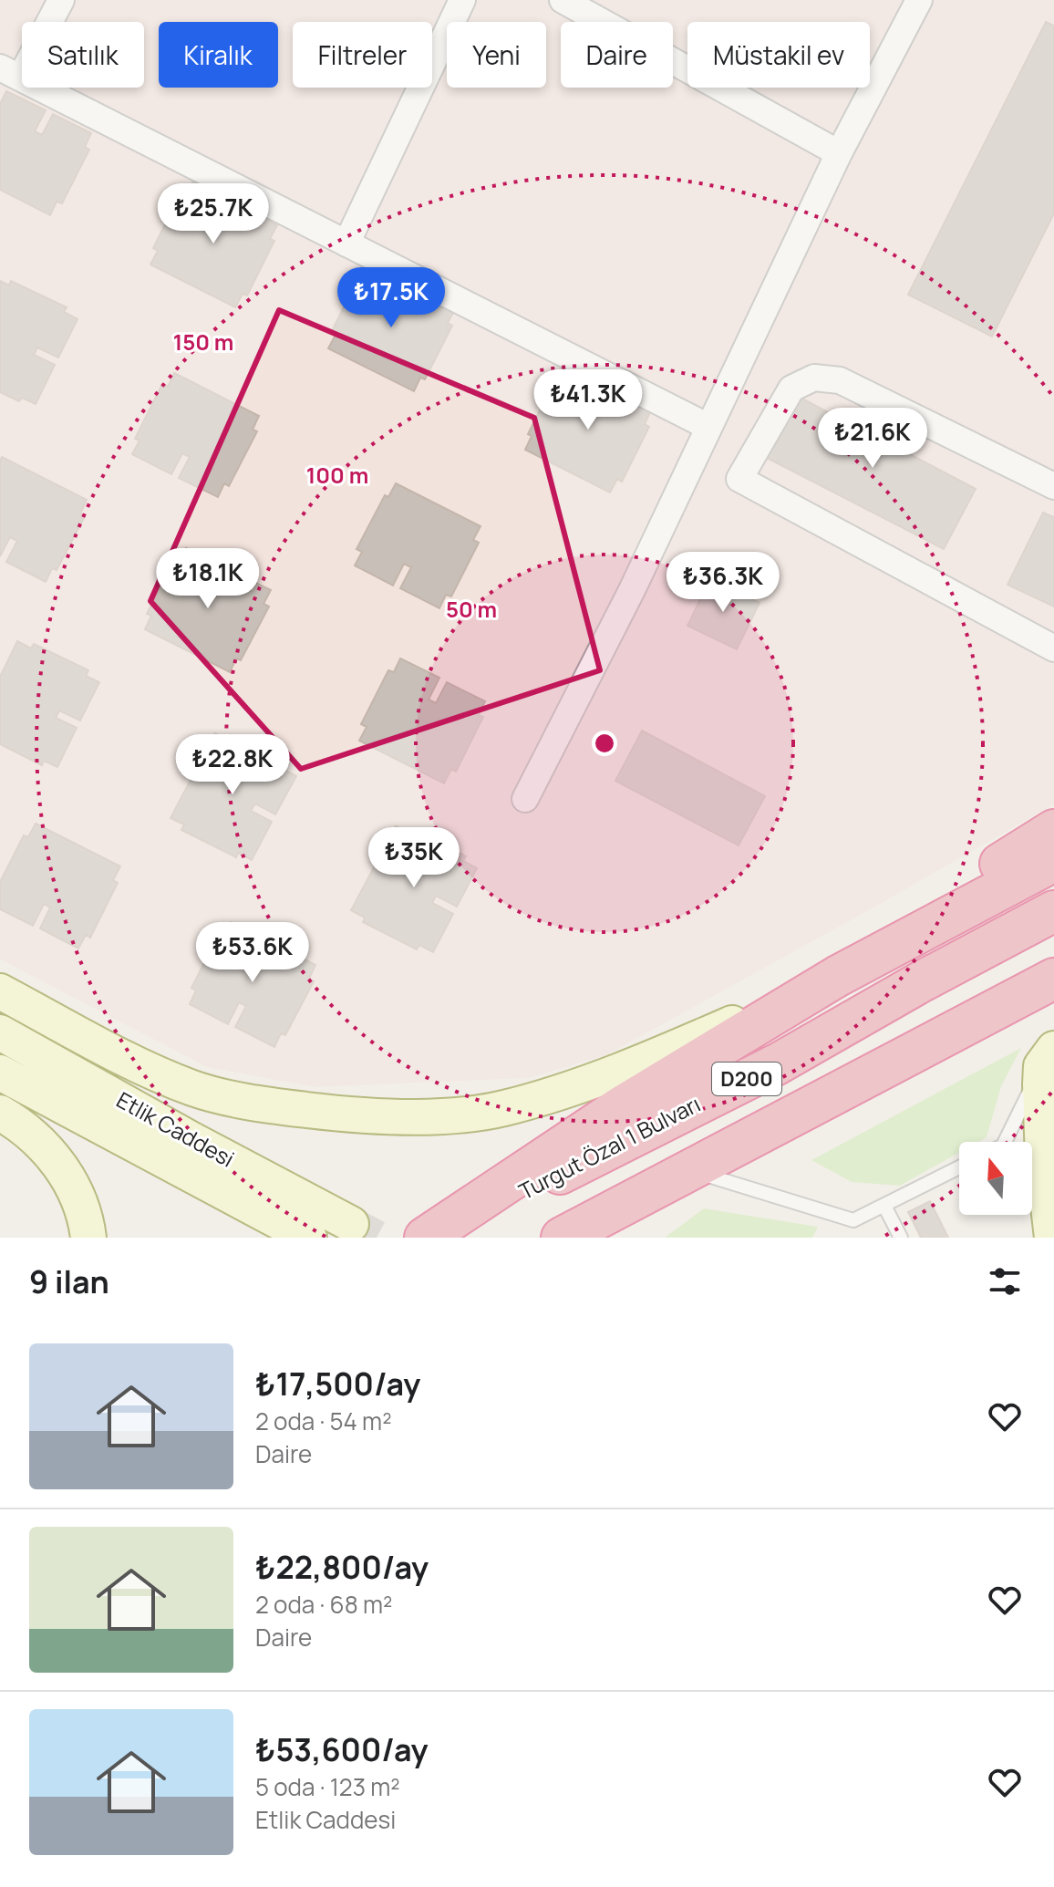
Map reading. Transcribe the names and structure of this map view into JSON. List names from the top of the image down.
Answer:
{
  "streets": {
    "highway": ["D200", "Turgut Özal 1 Bulvarı"],
    "main road": ["Etlik Caddesi"]
  },
  "north": "top",
  "page": {
    "chip": [
      "Satılık",
      "Kiralık",
      "Filtreler",
      "Yeni",
      "Daire",
      "Müstakil ev"
    ],
    "price": [
      "₺25.7K",
      "₺17.5K",
      "₺41.3K",
      "₺21.6K",
      "₺18.1K",
      "₺36.3K",
      "₺22.8K",
      "₺35K",
      "₺53.6K"
    ],
    "heading": "9 ilan",
    "list": [
      {
        "name": "₺17,500/ay",
        "note": "2 oda · 54 m² · Daire"
      },
      {
        "name": "₺22,800/ay",
        "note": "2 oda · 68 m² · Daire"
      },
      {
        "name": "₺53,600/ay",
        "note": "5 oda · 123 m² · Etlik Caddesi"
      }
    ]
  },
  "rings": ["150 m", "100 m", "50 m"]
}
